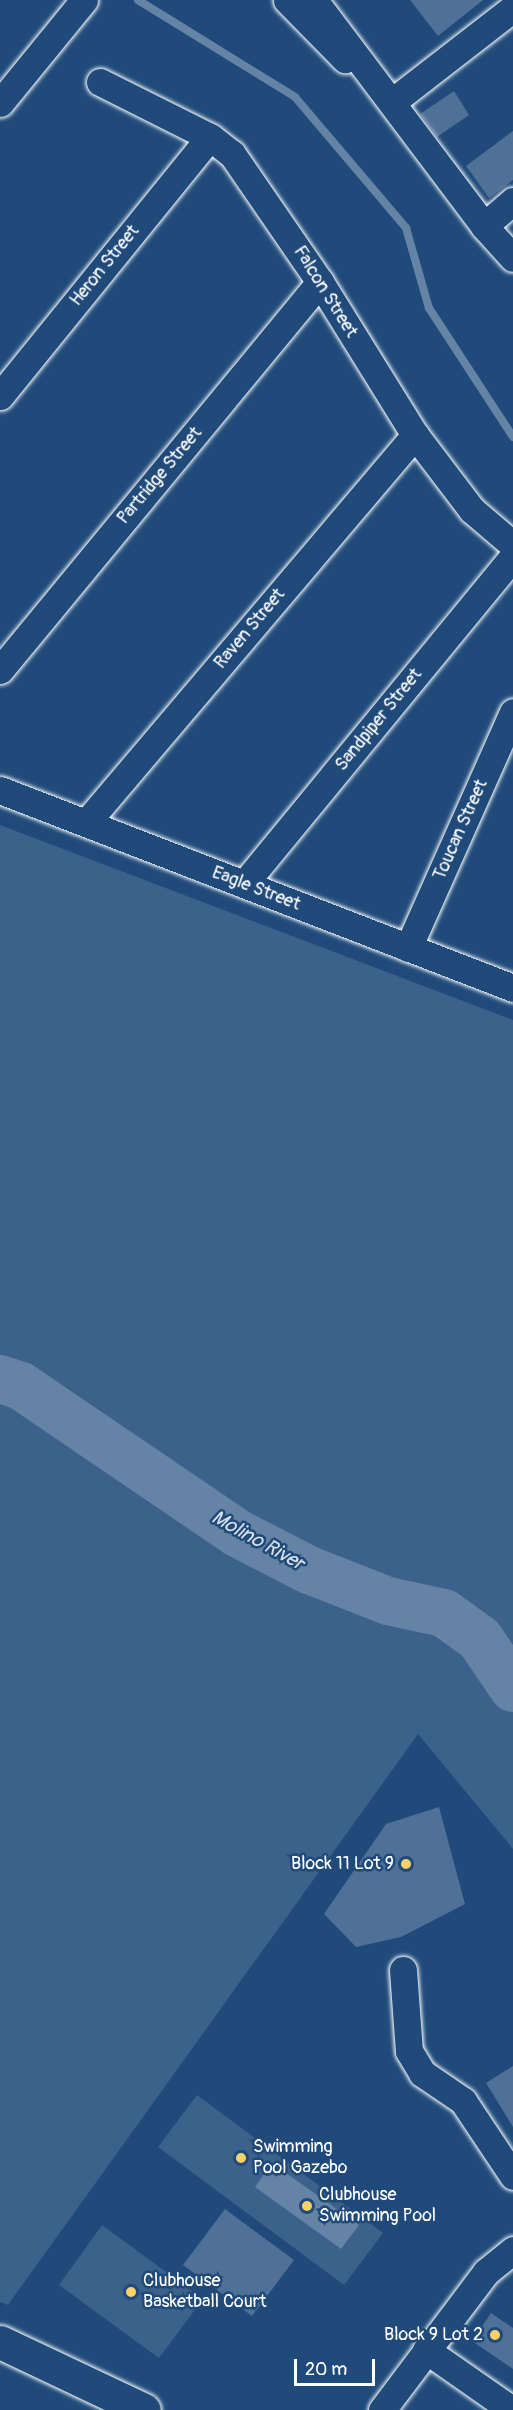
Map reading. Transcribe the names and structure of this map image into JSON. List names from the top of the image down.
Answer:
{
  "streets": {
    "street": [
      "Heron Street",
      "Falcon Street",
      "Partridge Street",
      "Raven Street",
      "Sandpiper Street",
      "Toucan Street",
      "Eagle Street"
    ]
  },
  "crossings": [
    ["Heron Street", "Falcon Street"],
    ["Falcon Street", "Partridge Street"],
    ["Falcon Street", "Raven Street"],
    ["Raven Street", "Eagle Street"],
    ["Sandpiper Street", "Eagle Street"],
    ["Toucan Street", "Eagle Street"]
  ],
  "water": ["Molino River"],
  "places": [
    "Block 11 Lot 9",
    "Swimming Pool Gazebo",
    "Clubhouse Swimming Pool",
    "Clubhouse Basketball Court",
    "Block 9 Lot 2"
  ],
  "scale_bar": "20 m"
}
